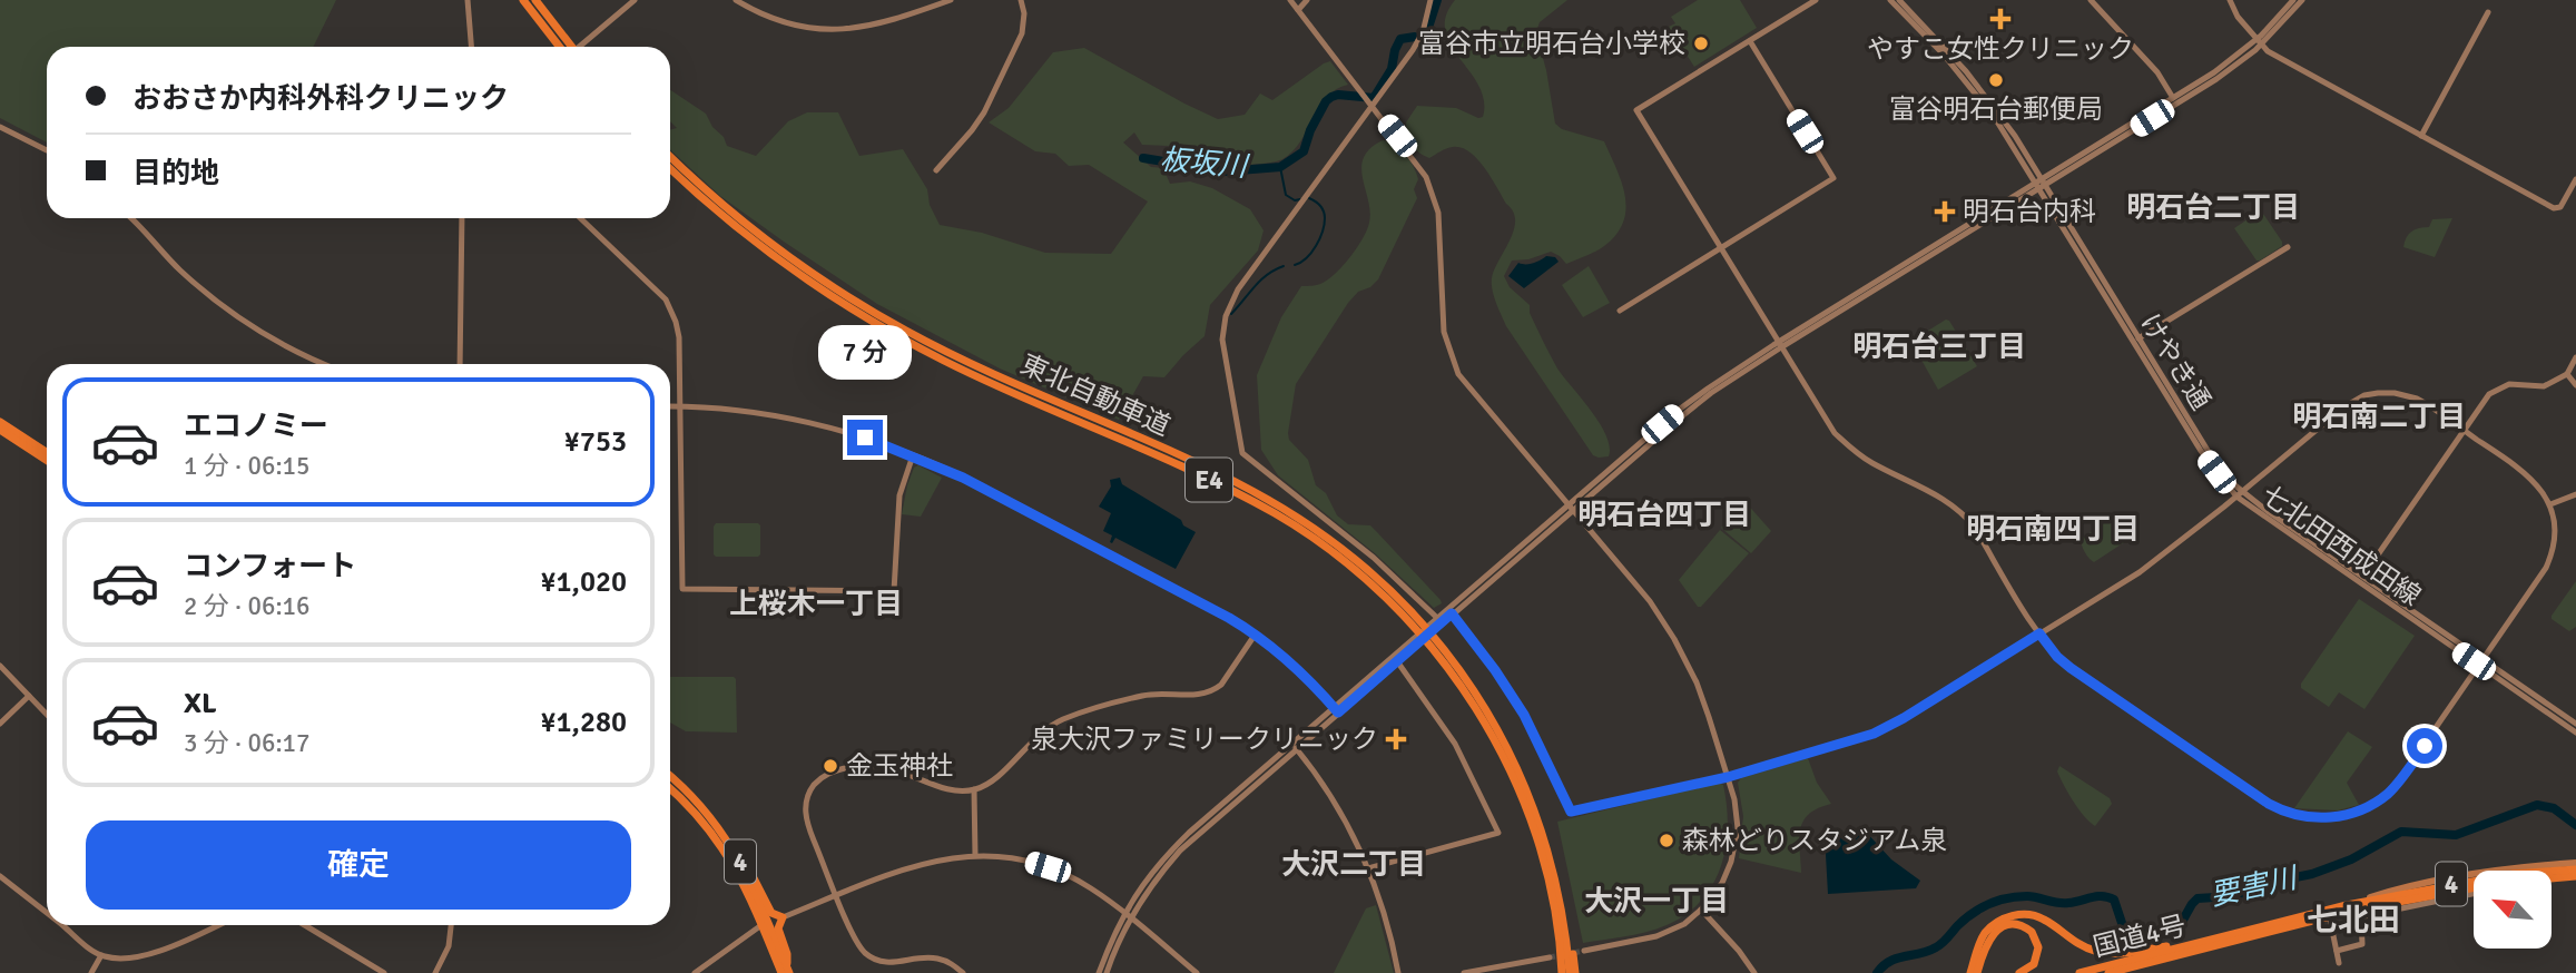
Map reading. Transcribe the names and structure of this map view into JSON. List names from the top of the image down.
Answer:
{
  "streets": {
    "highway": [
      "東北自動車道",
      "E4",
      "4",
      "国道4号"
    ],
    "street": ["けやき通", "七北田西成田線"]
  },
  "crossings": [
    ["けやき通", "七北田西成田線"]
  ],
  "districts": [
    "明石台二丁目",
    "明石台三丁目",
    "明石南二丁目",
    "明石台四丁目",
    "明石南四丁目",
    "上桜木一丁目",
    "大沢二丁目",
    "大沢一丁目",
    "七北田"
  ],
  "water": ["板坂川", "要害川"],
  "places": {
    "health": ["やすこ女性クリニック", "明石台内科", "泉大沢ファミリークリニック"],
    "other": [
      "富谷市立明石台小学校",
      "富谷明石台郵便局",
      "金玉神社",
      "森林どりスタジアム泉"
    ]
  },
  "north": "top left",
  "page": {
    "banner": ["おおさか内科外科クリニック", "目的地"],
    "bubble": "7 分",
    "list": [
      {
        "name": "エコノミー",
        "note": "1 分 · 06:15",
        "value": "¥753"
      },
      {
        "name": "コンフォート",
        "note": "2 分 · 06:16",
        "value": "¥1,020"
      },
      {
        "name": "XL",
        "note": "3 分 · 06:17",
        "value": "¥1,280"
      }
    ],
    "buttons": "確定"
  }
}
